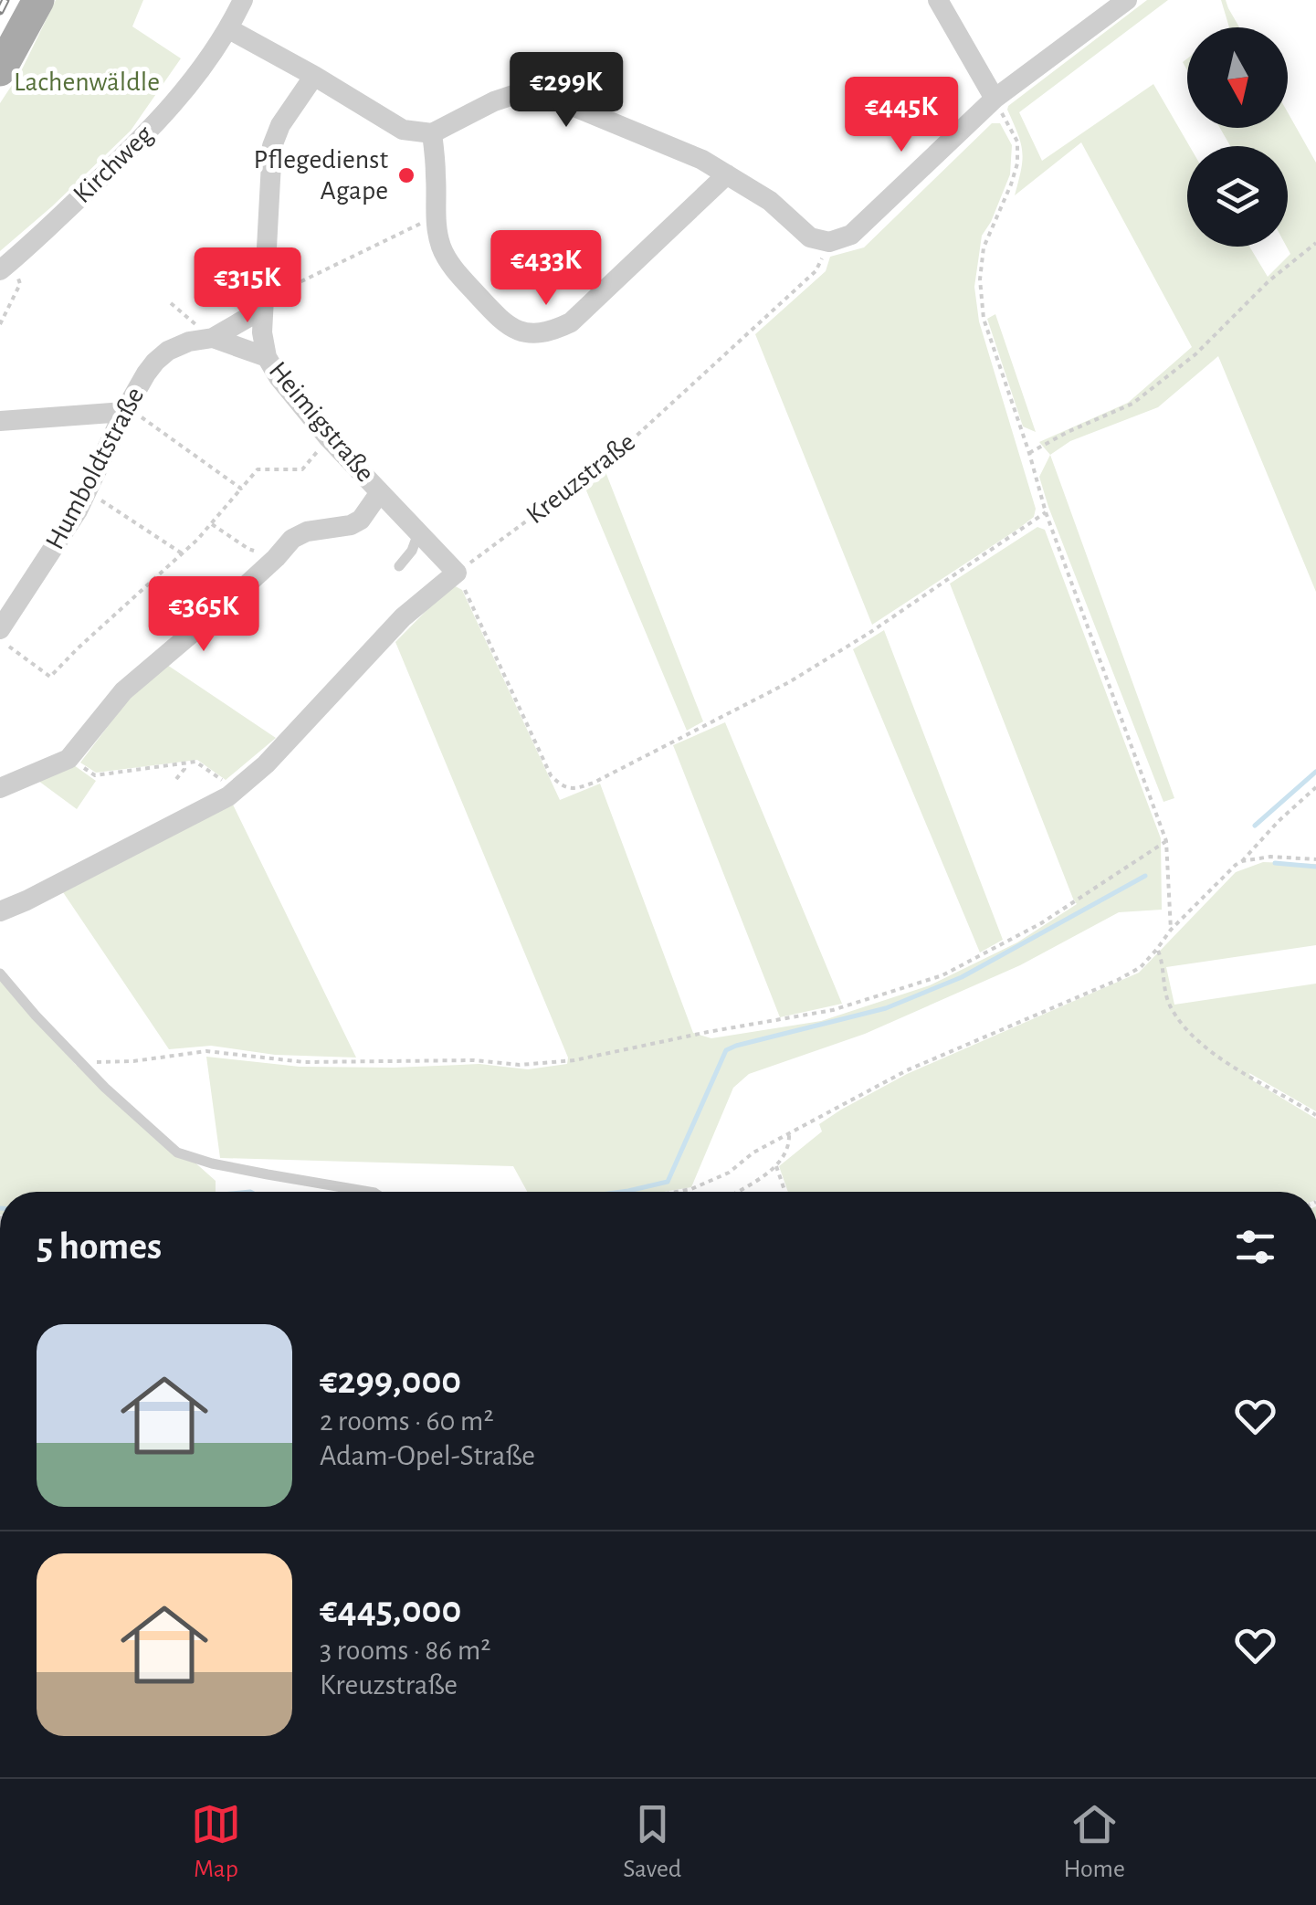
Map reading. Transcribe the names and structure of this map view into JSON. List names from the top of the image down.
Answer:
{
  "streets": {
    "street": ["Kirchweg", "Heimigstraße", "Humboldtstraße"],
    "path": ["Kreuzstraße"]
  },
  "crossings": [
    ["Heimigstraße", "Humboldtstraße"],
    ["Heimigstraße", "Kreuzstraße"]
  ],
  "parks": ["Lachenwäldle"],
  "places": ["Pflegedienst Agape"],
  "north": "bottom",
  "page": {
    "price": [
      "€299K",
      "€445K",
      "€433K",
      "€315K",
      "€365K"
    ],
    "heading": "5 homes",
    "list": [
      {
        "name": "€299,000",
        "note": "2 rooms · 60 m² · Adam-Opel-Straße"
      },
      {
        "name": "€445,000",
        "note": "3 rooms · 86 m² · Kreuzstraße"
      }
    ],
    "tabs": ["Map", "Saved", "Home"]
  }
}
